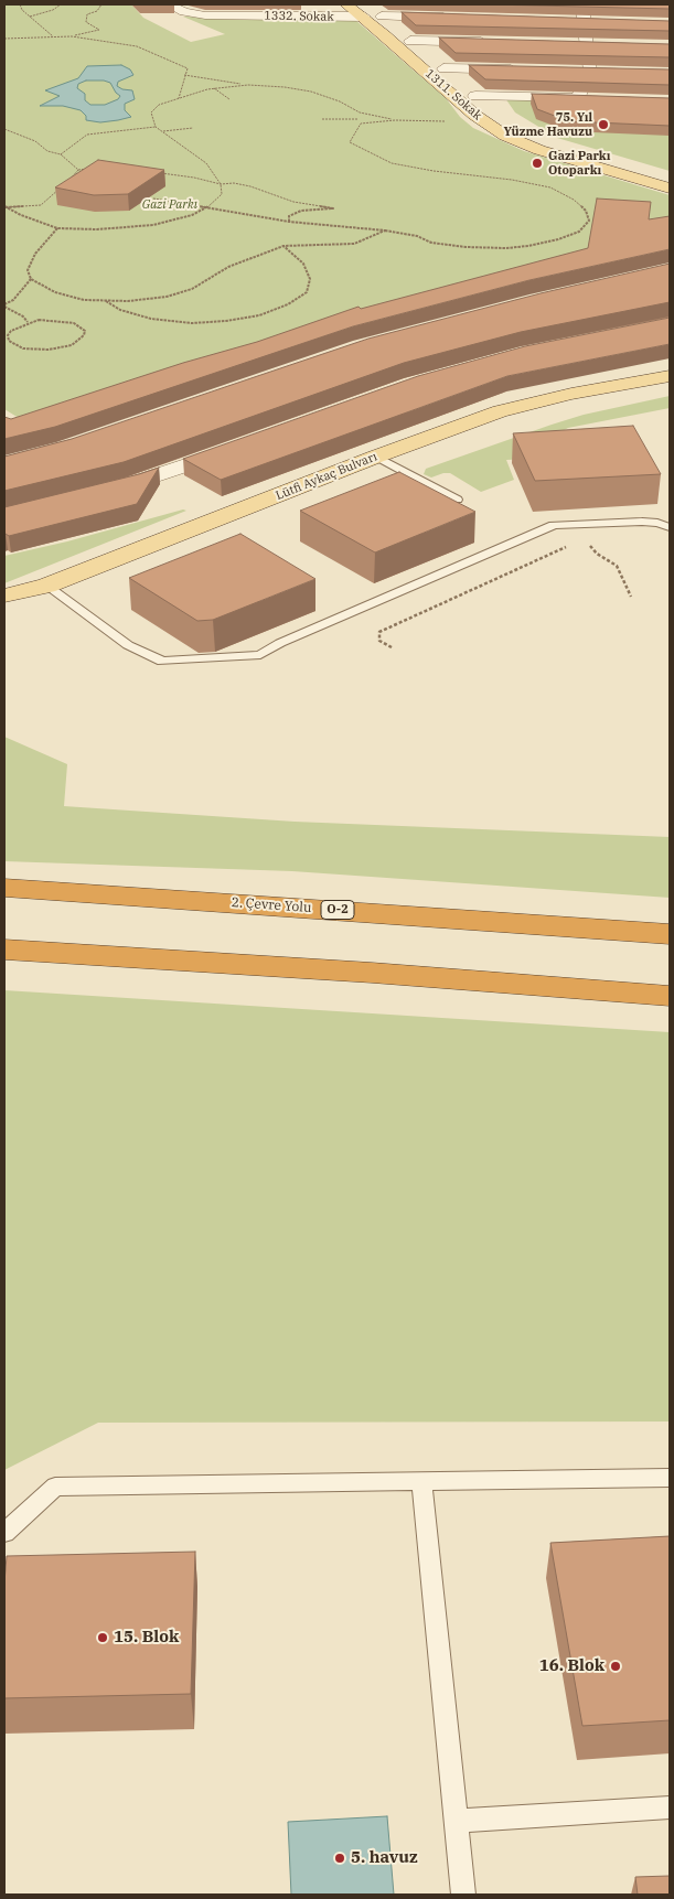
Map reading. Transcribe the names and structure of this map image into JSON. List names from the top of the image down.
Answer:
{
  "streets": {
    "highway": ["2. Çevre Yolu", "O-2"],
    "main road": ["1311. Sokak", "Lütfi Aykaç Bulvarı"],
    "street": ["1332. Sokak"]
  },
  "crossings": [
    ["1332. Sokak", "1311. Sokak"]
  ],
  "parks": ["Gazi Parkı"],
  "places": [
    "75. Yıl Yüzme Havuzu",
    "Gazi Parkı Otoparkı",
    "15. Blok",
    "16. Blok",
    "5. havuz"
  ]
}
